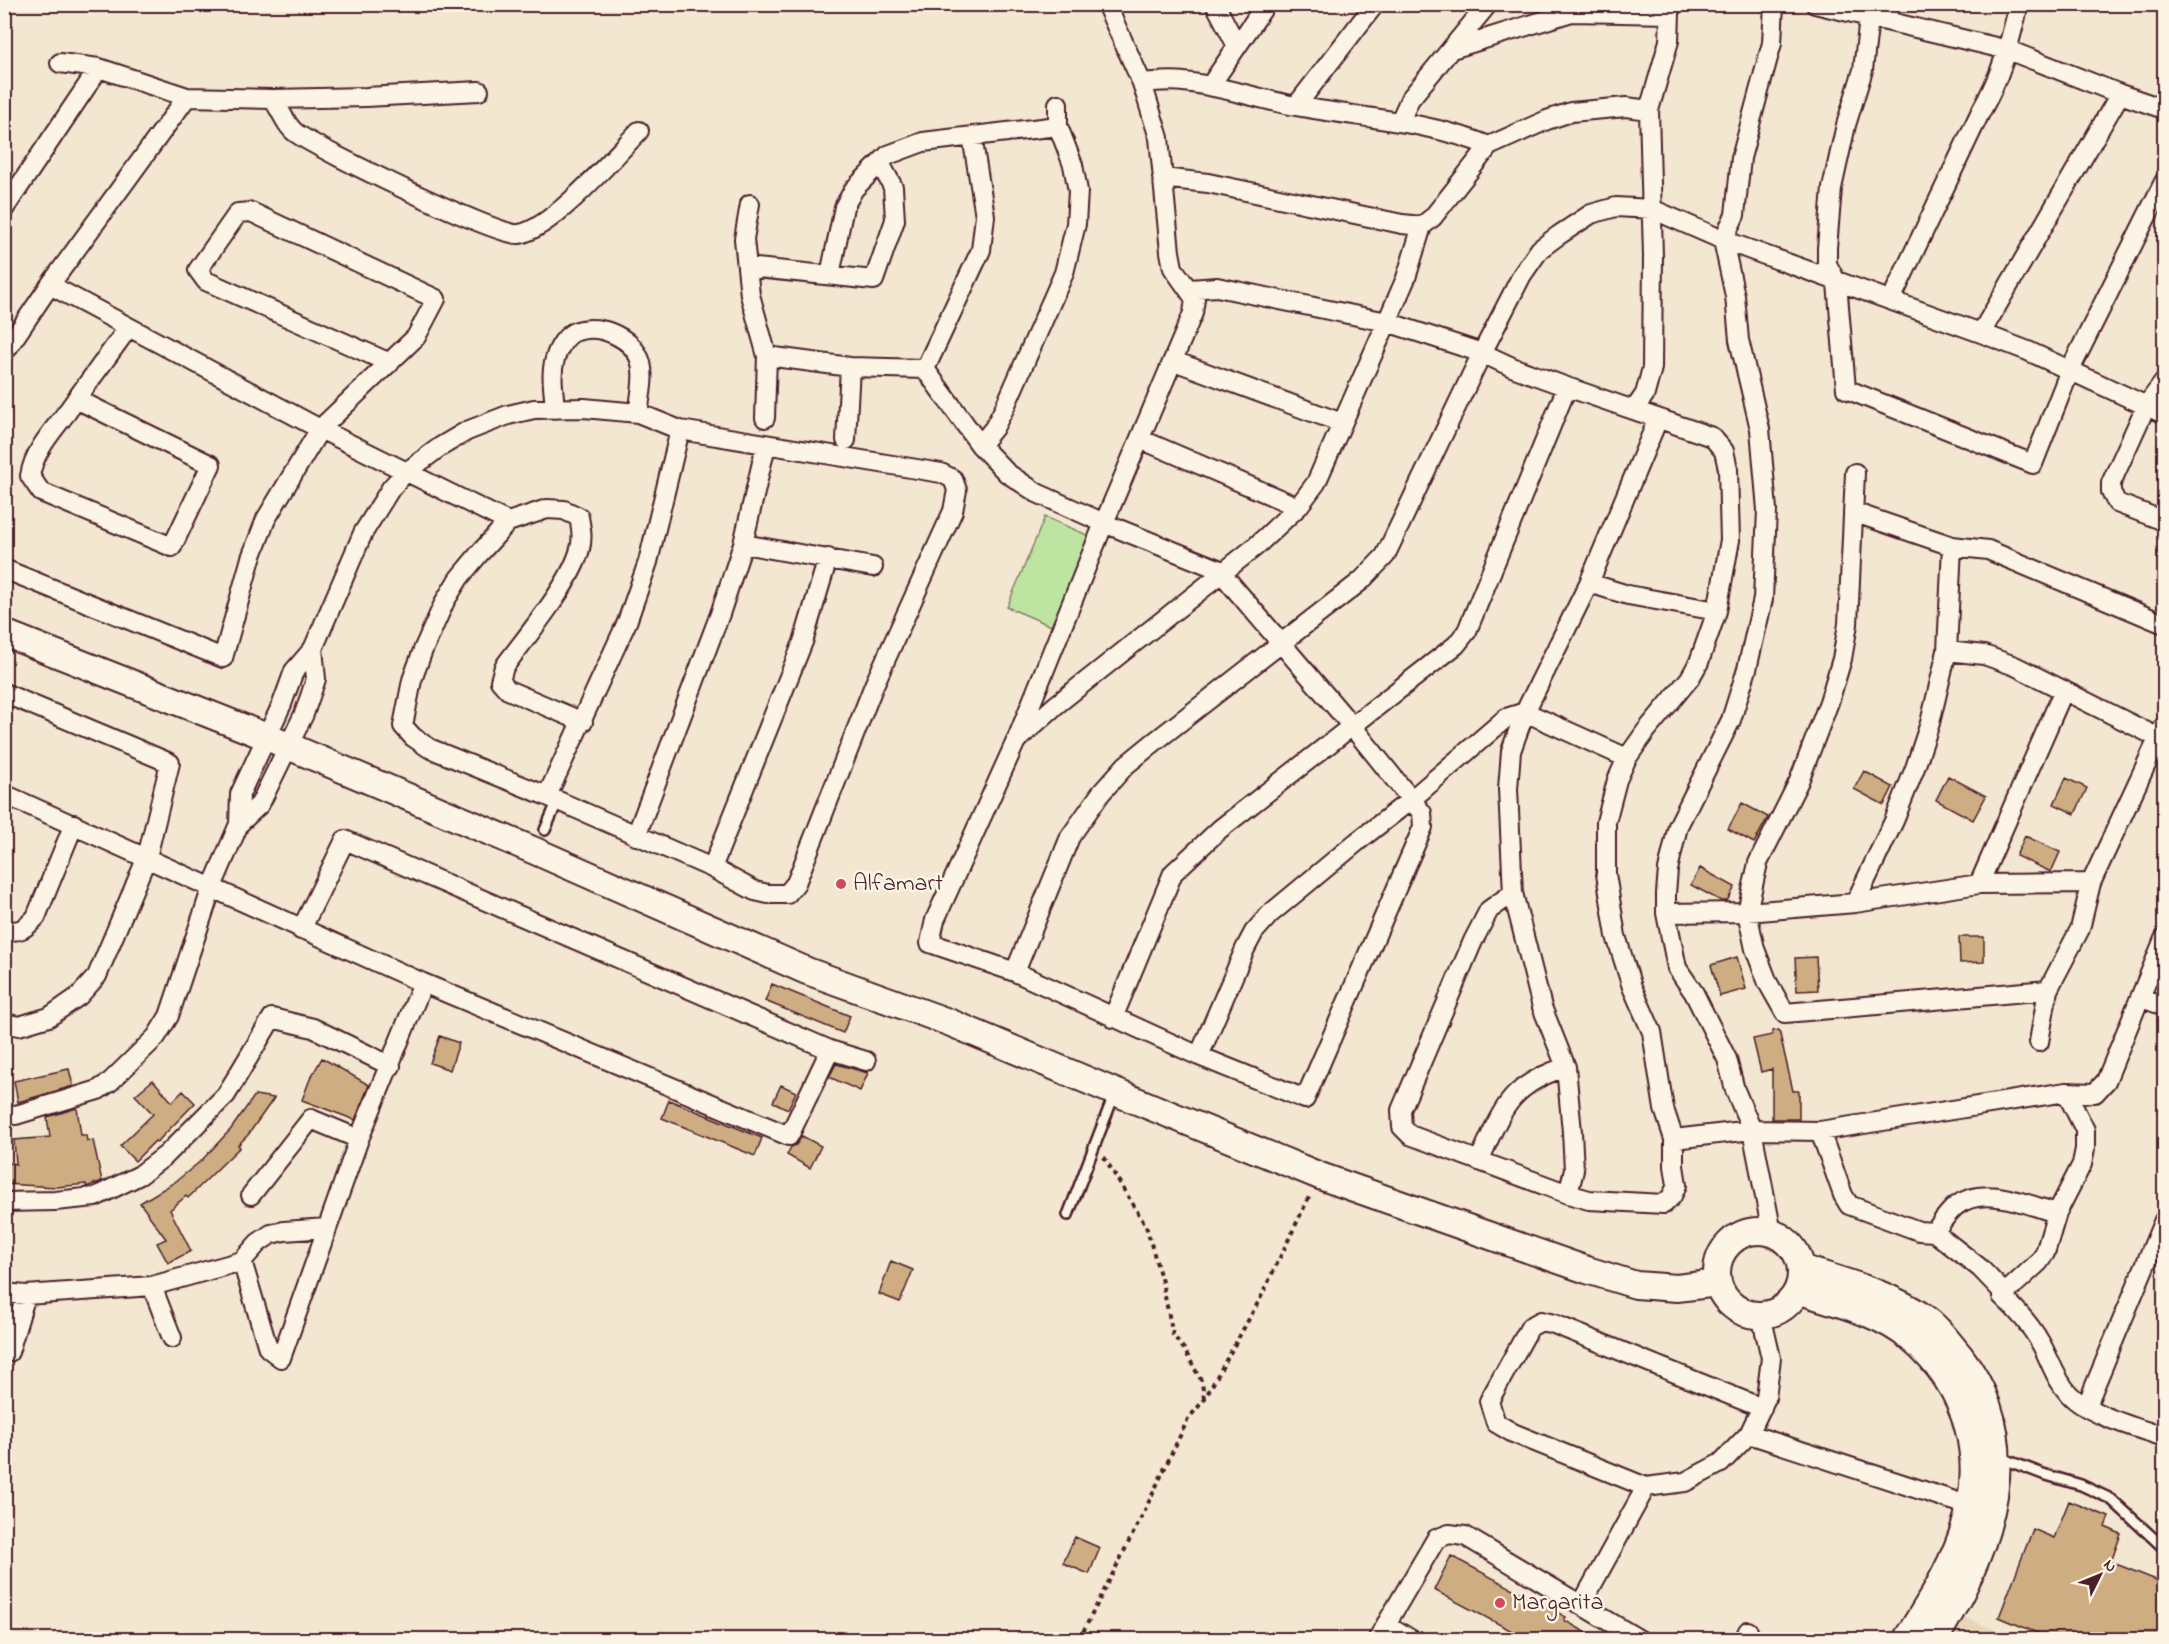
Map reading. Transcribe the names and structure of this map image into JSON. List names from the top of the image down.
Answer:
{
  "places": ["Alfamart", "Margarita"],
  "north": "top right"
}
